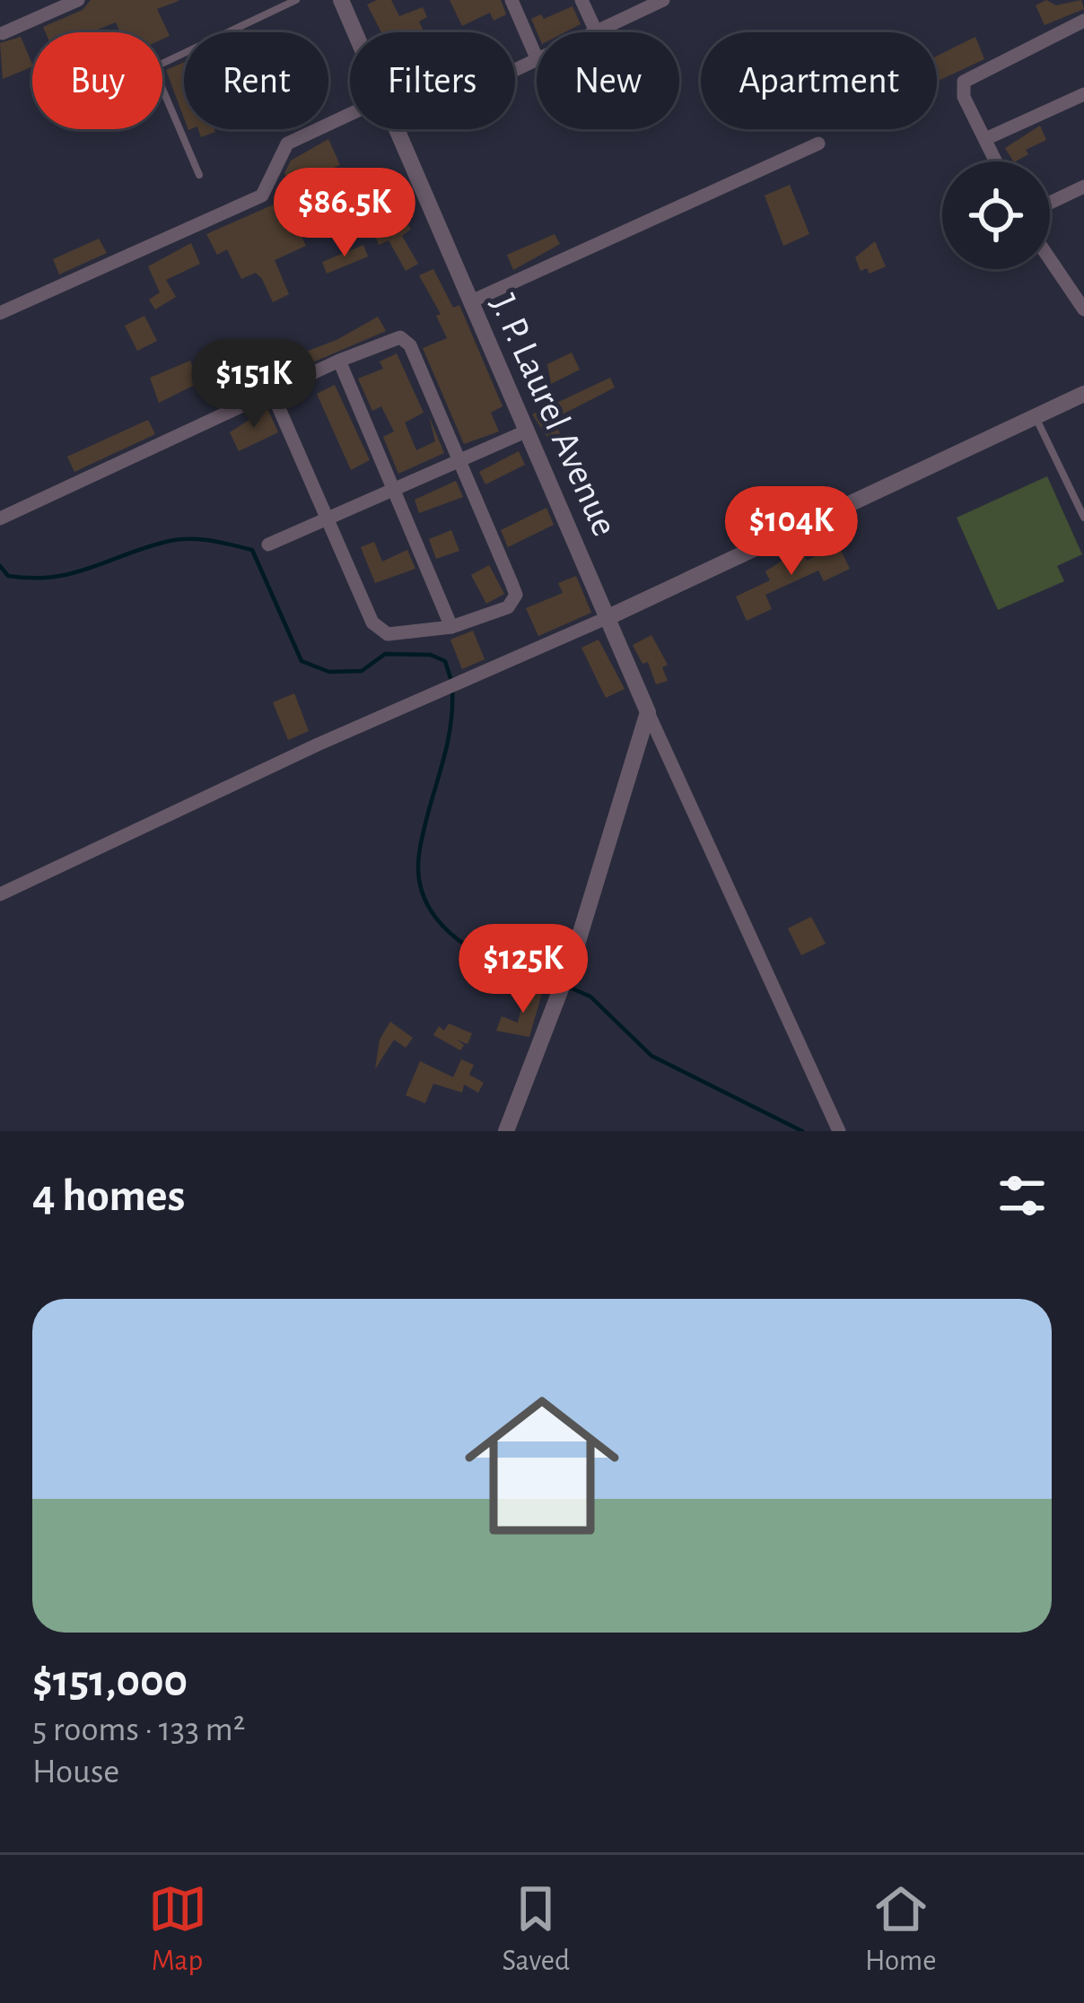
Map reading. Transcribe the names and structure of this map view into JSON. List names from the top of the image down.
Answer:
{
  "streets": {
    "street": ["J. P. Laurel Avenue"]
  },
  "page": {
    "chip": [
      "Buy",
      "Rent",
      "Filters",
      "New",
      "Apartment"
    ],
    "price": [
      "$86.5K",
      "$151K",
      "$104K",
      "$125K"
    ],
    "heading": "4 homes",
    "list": [
      {
        "name": "$151,000",
        "note": "5 rooms · 133 m² · House"
      }
    ],
    "tabs": ["Map", "Saved", "Home"]
  }
}
